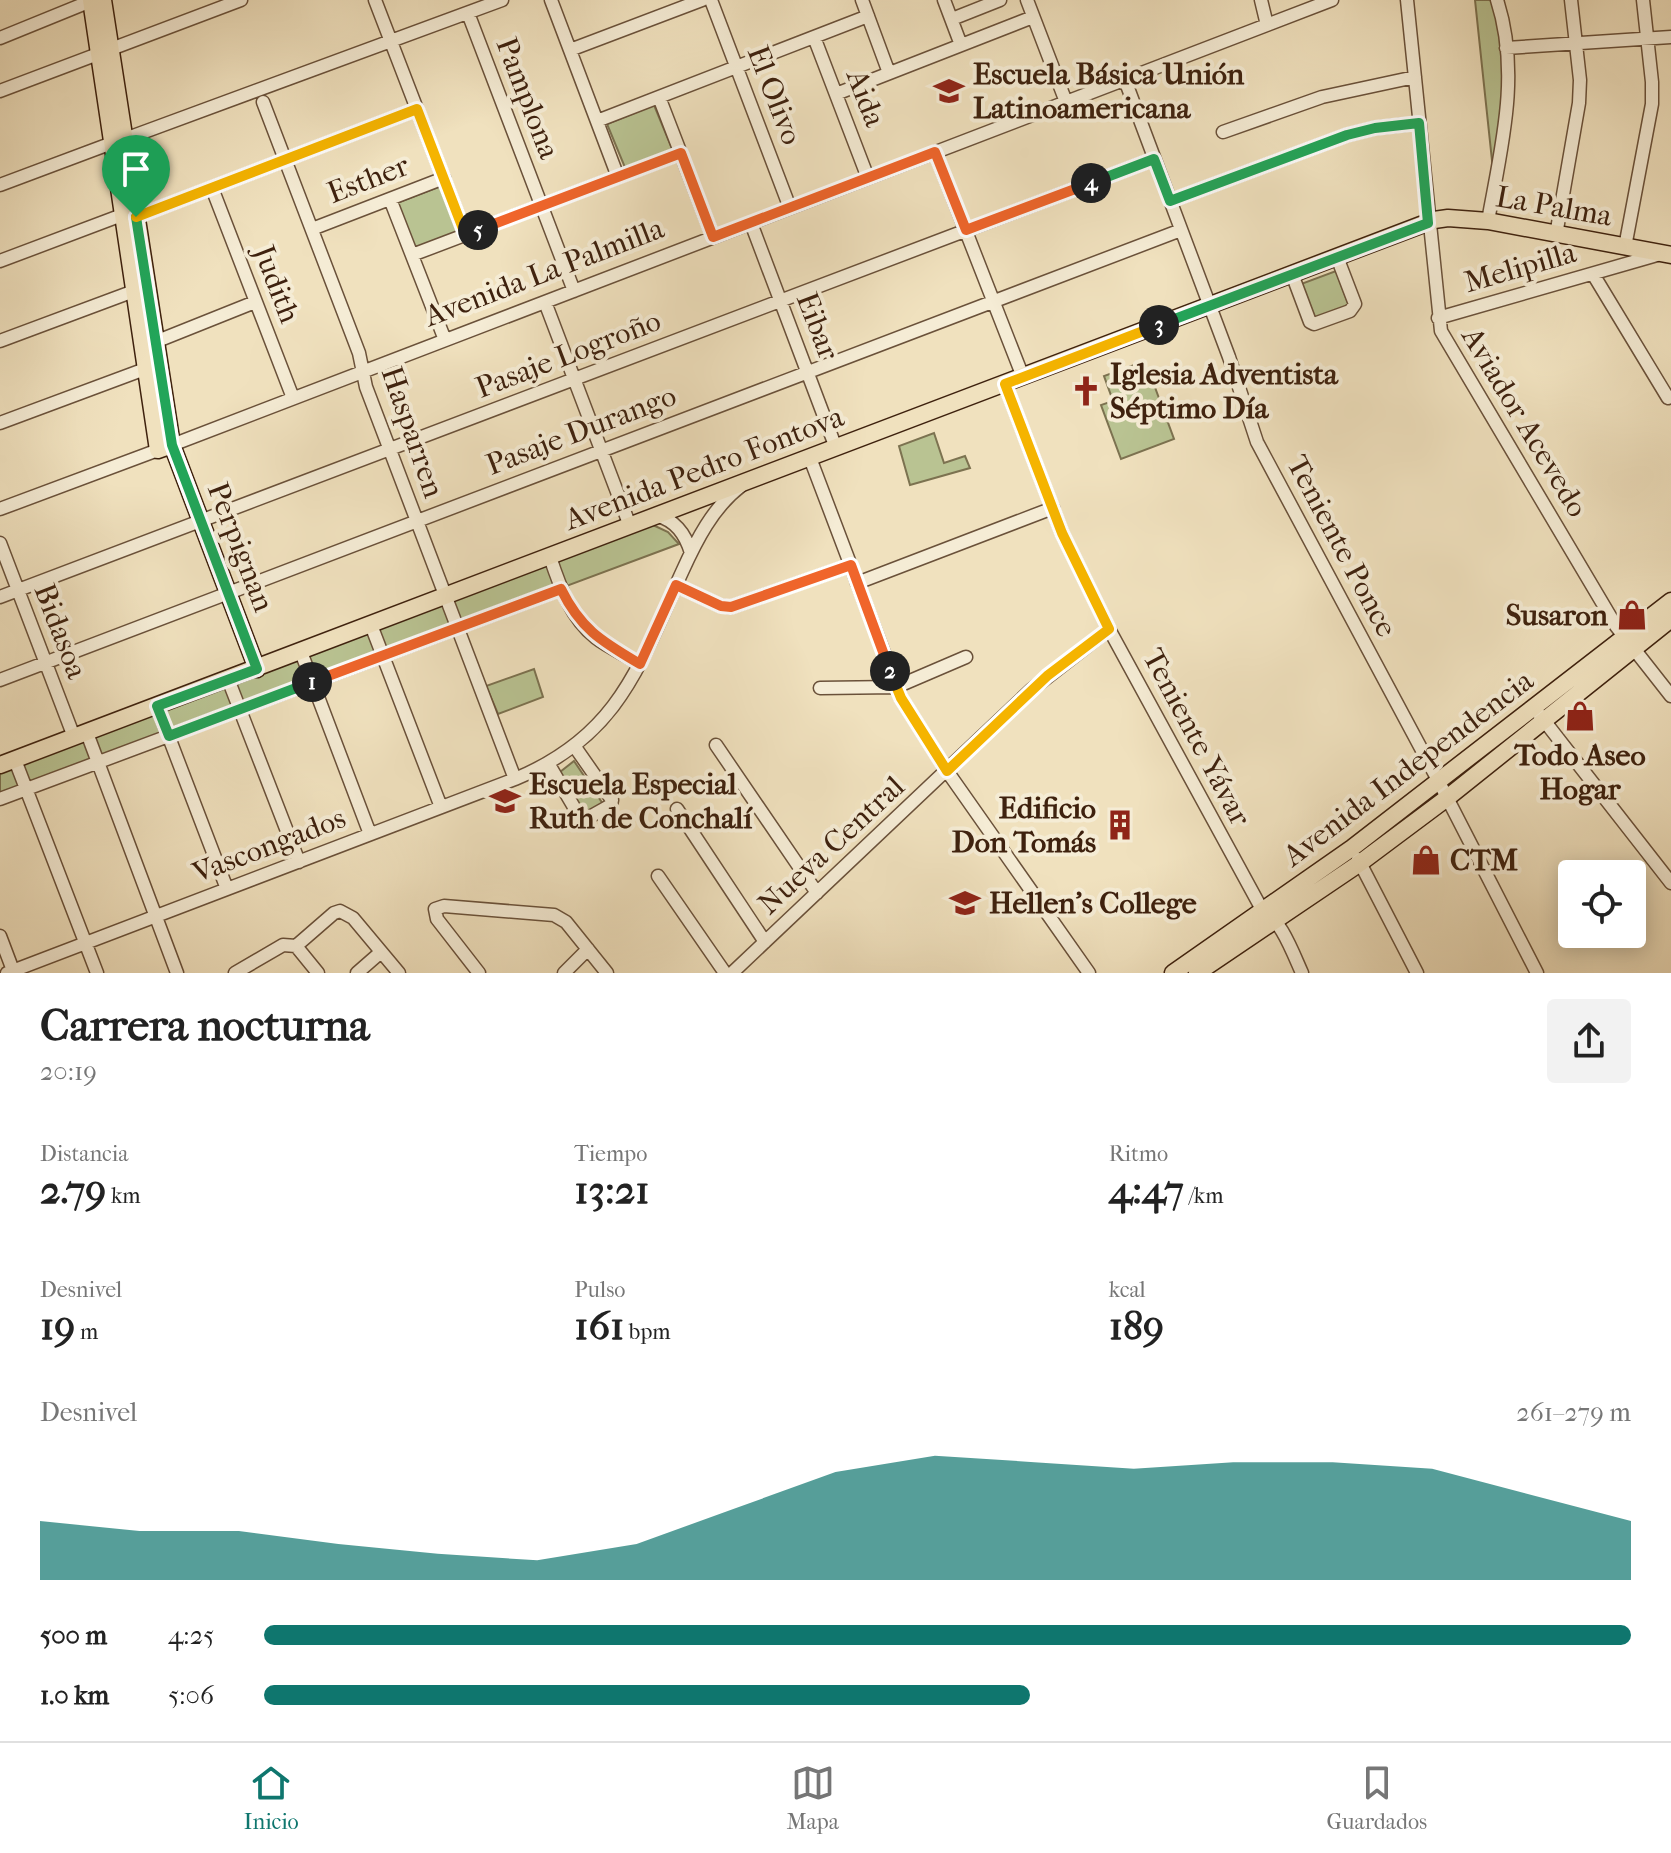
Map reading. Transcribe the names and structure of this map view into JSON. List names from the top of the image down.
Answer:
{
  "streets": {
    "main road": [
      "La Palma",
      "Avenida Pedro Fontova",
      "Perpignan",
      "Avenida Independencia"
    ],
    "street": [
      "El Olivo",
      "Pamplona",
      "Aida",
      "Esther",
      "Melipilla",
      "Avenida La Palmilla",
      "Judith",
      "Eibar",
      "Pasaje Logroño",
      "Aviador Acevedo",
      "Pasaje Durango",
      "Hasparren",
      "Teniente Ponce",
      "Bidasoa",
      "Teniente Yávar",
      "Vascongados",
      "Nueva Central"
    ]
  },
  "crossings": [
    ["El Olivo", "Avenida La Palmilla"],
    ["Pamplona", "Avenida La Palmilla"],
    ["Aida", "Avenida La Palmilla"],
    ["Esther", "Hasparren"],
    ["La Palma", "Melipilla"],
    ["La Palma", "Aviador Acevedo"],
    ["La Palma", "Avenida Pedro Fontova"],
    ["Melipilla", "Aviador Acevedo"],
    ["Avenida La Palmilla", "Judith"],
    ["Avenida La Palmilla", "Eibar"],
    ["Avenida La Palmilla", "Hasparren"],
    ["Avenida La Palmilla", "Teniente Ponce"],
    ["Avenida La Palmilla", "Perpignan"],
    ["Eibar", "Pasaje Logroño"],
    ["Eibar", "Pasaje Durango"],
    ["Eibar", "Avenida Pedro Fontova"],
    ["Pasaje Logroño", "Hasparren"],
    ["Pasaje Logroño", "Teniente Ponce"],
    ["Pasaje Logroño", "Perpignan"],
    ["Pasaje Logroño", "Bidasoa"],
    ["Aviador Acevedo", "Avenida Pedro Fontova"],
    ["Aviador Acevedo", "Avenida Independencia"],
    ["Pasaje Durango", "Hasparren"],
    ["Pasaje Durango", "Teniente Ponce"],
    ["Pasaje Durango", "Perpignan"],
    ["Pasaje Durango", "Bidasoa"],
    ["Hasparren", "Avenida Pedro Fontova"],
    ["Hasparren", "Vascongados"],
    ["Avenida Pedro Fontova", "Teniente Ponce"],
    ["Avenida Pedro Fontova", "Perpignan"],
    ["Avenida Pedro Fontova", "Bidasoa"],
    ["Avenida Pedro Fontova", "Teniente Yávar"],
    ["Avenida Pedro Fontova", "Vascongados"],
    ["Teniente Ponce", "Avenida Independencia"],
    ["Bidasoa", "Vascongados"],
    ["Teniente Yávar", "Avenida Independencia"],
    ["Teniente Yávar", "Nueva Central"]
  ],
  "places": {
    "school or university": ["Escuela Básica Unión Latinoamericana", "Escuela Especial Ruth de Conchalí", "Hellen's College"],
    "church": ["Iglesia Adventista Séptimo Día"],
    "shop": ["Susaron", "Todo Aseo Hogar", "CTM"],
    "building": ["Edificio Don Tomás"]
  },
  "page": {
    "pins": [
      "4",
      "5",
      "3",
      "2",
      "1"
    ],
    "heading": ["Carrera nocturna", "20:19"],
    "stats": [
      ["Distancia", "2.79 km"],
      ["Tiempo", "13:21"],
      ["Ritmo", "4:47 /km"],
      ["Desnivel", "19 m"],
      ["Pulso", "161 bpm"],
      ["kcal", "189"]
    ],
    "chart": ["Desnivel", "261–279 m"],
    "list": [
      {
        "name": "500 m",
        "note": "4:25"
      },
      {
        "name": "1.0 km",
        "note": "5:06"
      }
    ],
    "tabs": ["Inicio", "Mapa", "Guardados"]
  }
}
